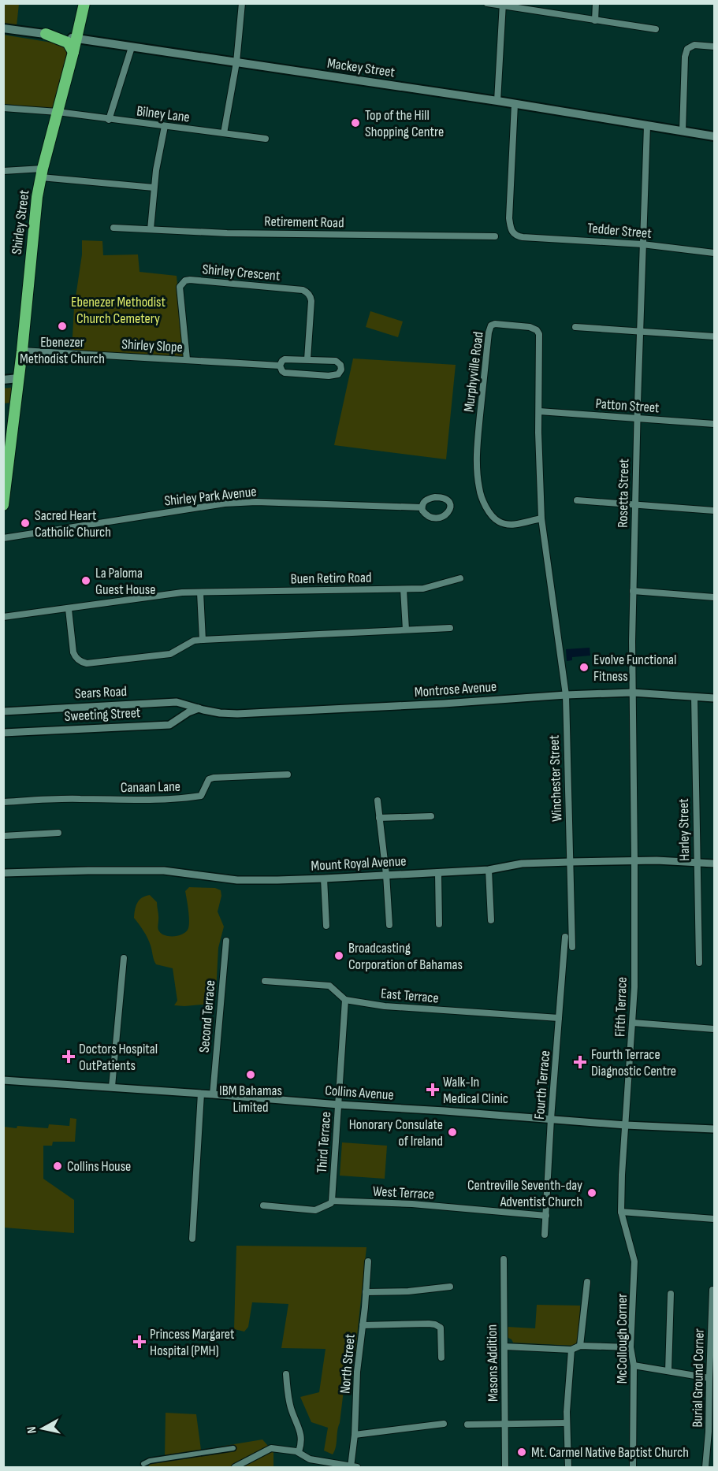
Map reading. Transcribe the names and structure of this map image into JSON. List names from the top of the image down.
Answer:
{
  "streets": {
    "highway": ["Shirley Street"],
    "main road": ["Mackey Street"],
    "street": [
      "Bilney Lane",
      "Retirement Road",
      "Tedder Street",
      "Shirley Crescent",
      "Shirley Slope",
      "Murphyville Road",
      "Patton Street",
      "Rosetta Street",
      "Shirley Park Avenue",
      "Buen Retiro Road",
      "Montrose Avenue",
      "Sears Road",
      "Sweeting Street",
      "Winchester Street",
      "Canaan Lane",
      "Harley Street",
      "Mount Royal Avenue",
      "East Terrace",
      "Fifth Terrace",
      "Second Terrace",
      "Fourth Terrace",
      "Collins Avenue",
      "Third Terrace",
      "West Terrace",
      "McCollough Corner",
      "Masons Addition",
      "North Street",
      "Burial Ground Corner"
    ]
  },
  "crossings": [
    ["Mackey Street", "Shirley Street"],
    ["Mackey Street", "Tedder Street"],
    ["Mackey Street", "Rosetta Street"],
    ["Bilney Lane", "Shirley Street"],
    ["Shirley Street", "Shirley Slope"],
    ["Tedder Street", "Rosetta Street"],
    ["Shirley Crescent", "Shirley Slope"],
    ["Murphyville Road", "Patton Street"],
    ["Murphyville Road", "Montrose Avenue"],
    ["Murphyville Road", "Winchester Street"],
    ["Patton Street", "Rosetta Street"],
    ["Rosetta Street", "Montrose Avenue"],
    ["Rosetta Street", "Mount Royal Avenue"],
    ["Rosetta Street", "Fifth Terrace"],
    ["Montrose Avenue", "Sears Road"],
    ["Montrose Avenue", "Sweeting Street"],
    ["Montrose Avenue", "Winchester Street"],
    ["Montrose Avenue", "Harley Street"],
    ["Sears Road", "Sweeting Street"],
    ["Winchester Street", "Mount Royal Avenue"],
    ["Harley Street", "Mount Royal Avenue"],
    ["Mount Royal Avenue", "Fifth Terrace"],
    ["East Terrace", "Fourth Terrace"],
    ["East Terrace", "Third Terrace"],
    ["Fifth Terrace", "Collins Avenue"],
    ["Fifth Terrace", "McCollough Corner"],
    ["Second Terrace", "Collins Avenue"],
    ["Fourth Terrace", "Collins Avenue"],
    ["Fourth Terrace", "West Terrace"],
    ["Collins Avenue", "Third Terrace"],
    ["Third Terrace", "West Terrace"]
  ],
  "parks": ["Ebenezer Methodist Church Cemetery"],
  "places": {
    "other": [
      "Top of the Hill Shopping Centre",
      "Ebenezer Methodist Church",
      "Sacred Heart Catholic Church",
      "La Paloma Guest House",
      "Evolve Functional Fitness",
      "Broadcasting Corporation of Bahamas",
      "IBM Bahamas Limited",
      "Honorary Consulate of Ireland",
      "Collins House",
      "Centreville Seventh-day Adventist Church",
      "Mt. Carmel Native Baptist Church"
    ],
    "health": [
      "Doctors Hospital OutPatients",
      "Fourth Terrace Diagnostic Centre",
      "Walk-In Medical Clinic",
      "Princess Margaret Hospital (PMH)"
    ]
  },
  "north": "left"
}
